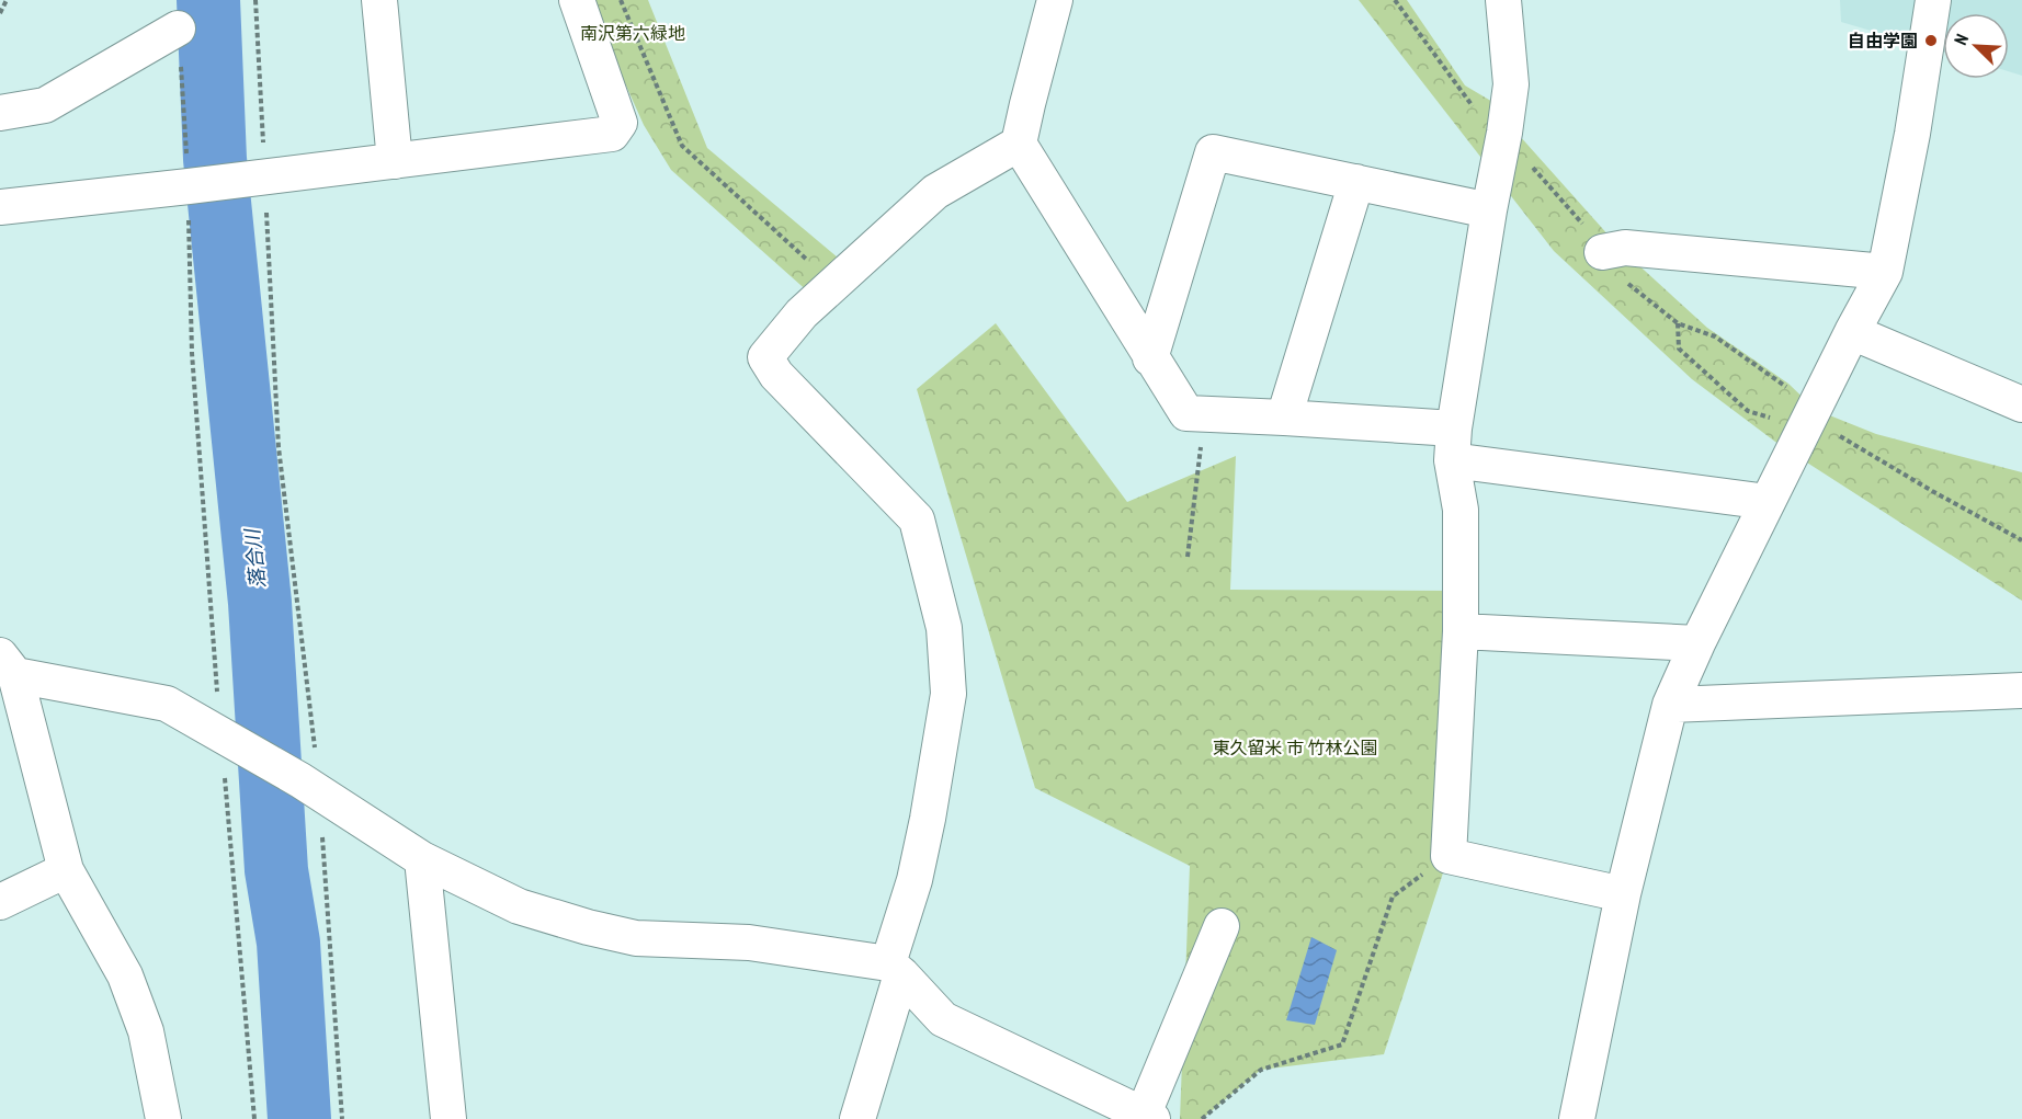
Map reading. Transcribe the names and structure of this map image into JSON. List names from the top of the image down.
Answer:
{
  "water": ["落合川"],
  "parks": ["南沢第六緑地", "東久留米 市 竹林公園"],
  "places": ["自由学園"],
  "north": "top left"
}
